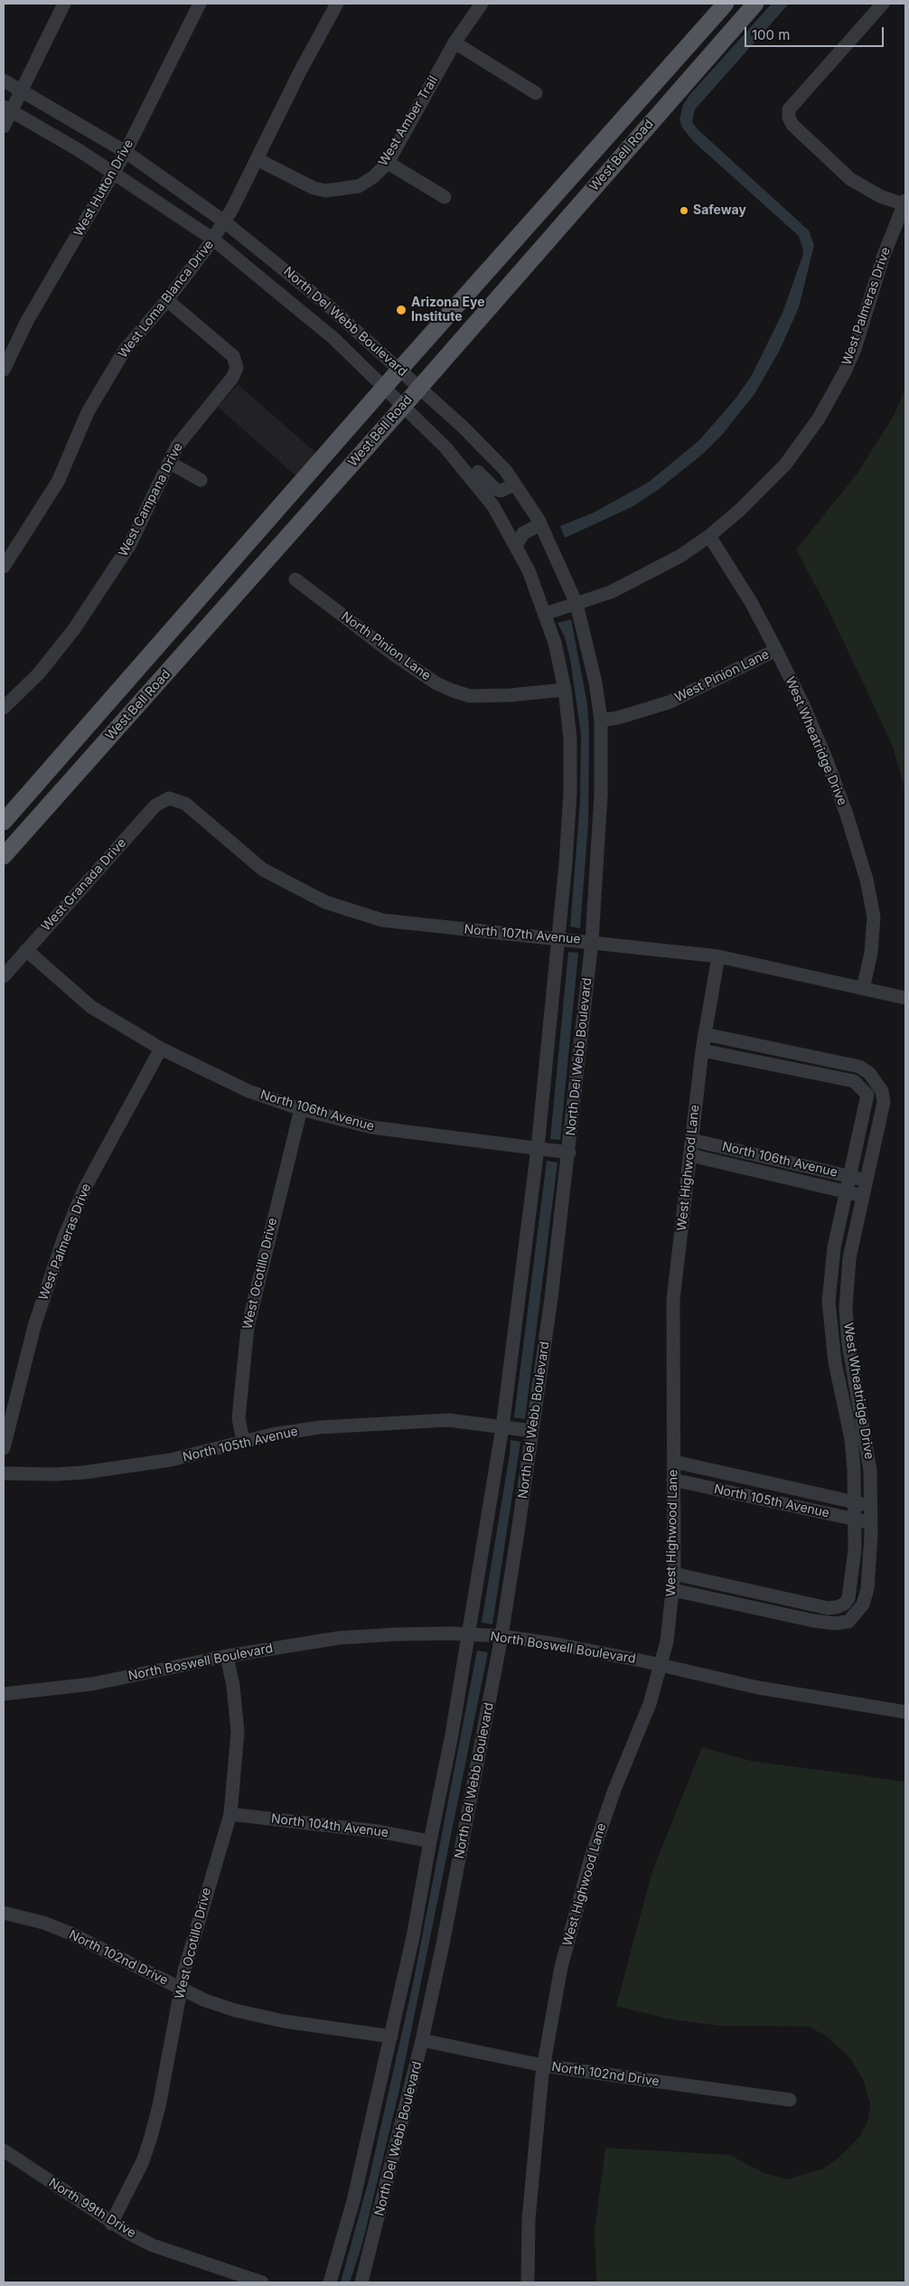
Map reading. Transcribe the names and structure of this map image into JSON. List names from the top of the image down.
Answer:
{
  "streets": {
    "main road": ["West Bell Road"],
    "street": [
      "West Amber Trail",
      "West Hutton Drive",
      "West Loma Blanca Drive",
      "West Palmeras Drive",
      "North Del Webb Boulevard",
      "West Campana Drive",
      "North Pinion Lane",
      "West Pinion Lane",
      "West Wheatridge Drive",
      "West Granada Drive",
      "North 107th Avenue",
      "North 106th Avenue",
      "West Highwood Lane",
      "West Ocotillo Drive",
      "North 105th Avenue",
      "North Boswell Boulevard",
      "North 104th Avenue",
      "North 102nd Drive",
      "North 99th Drive"
    ]
  },
  "crossings": [
    ["West Amber Trail", "West Loma Blanca Drive"],
    ["West Bell Road", "North Del Webb Boulevard"],
    ["West Hutton Drive", "North Del Webb Boulevard"],
    ["West Loma Blanca Drive", "North Del Webb Boulevard"],
    ["West Loma Blanca Drive", "West Campana Drive"],
    ["West Palmeras Drive", "North Del Webb Boulevard"],
    ["West Palmeras Drive", "West Wheatridge Drive"],
    ["West Palmeras Drive", "North 106th Avenue"],
    ["North Del Webb Boulevard", "North Pinion Lane"],
    ["North Del Webb Boulevard", "West Pinion Lane"],
    ["North Del Webb Boulevard", "North 107th Avenue"],
    ["North Del Webb Boulevard", "North 106th Avenue"],
    ["North Del Webb Boulevard", "North 105th Avenue"],
    ["North Del Webb Boulevard", "North Boswell Boulevard"],
    ["North Del Webb Boulevard", "North 104th Avenue"],
    ["North Del Webb Boulevard", "North 102nd Drive"],
    ["West Pinion Lane", "West Wheatridge Drive"],
    ["West Wheatridge Drive", "North 107th Avenue"],
    ["West Wheatridge Drive", "North 106th Avenue"],
    ["West Wheatridge Drive", "West Highwood Lane"],
    ["West Wheatridge Drive", "North 105th Avenue"],
    ["West Granada Drive", "North 107th Avenue"],
    ["West Granada Drive", "North 106th Avenue"],
    ["North 107th Avenue", "West Highwood Lane"],
    ["North 106th Avenue", "West Highwood Lane"],
    ["North 106th Avenue", "West Ocotillo Drive"],
    ["West Highwood Lane", "North 105th Avenue"],
    ["West Highwood Lane", "North Boswell Boulevard"],
    ["West Highwood Lane", "North 102nd Drive"],
    ["West Ocotillo Drive", "North 105th Avenue"],
    ["West Ocotillo Drive", "North Boswell Boulevard"],
    ["West Ocotillo Drive", "North 104th Avenue"],
    ["West Ocotillo Drive", "North 102nd Drive"],
    ["West Ocotillo Drive", "North 99th Drive"]
  ],
  "places": ["Safeway", "Arizona Eye Institute"],
  "scale_bar": "100 m"
}
